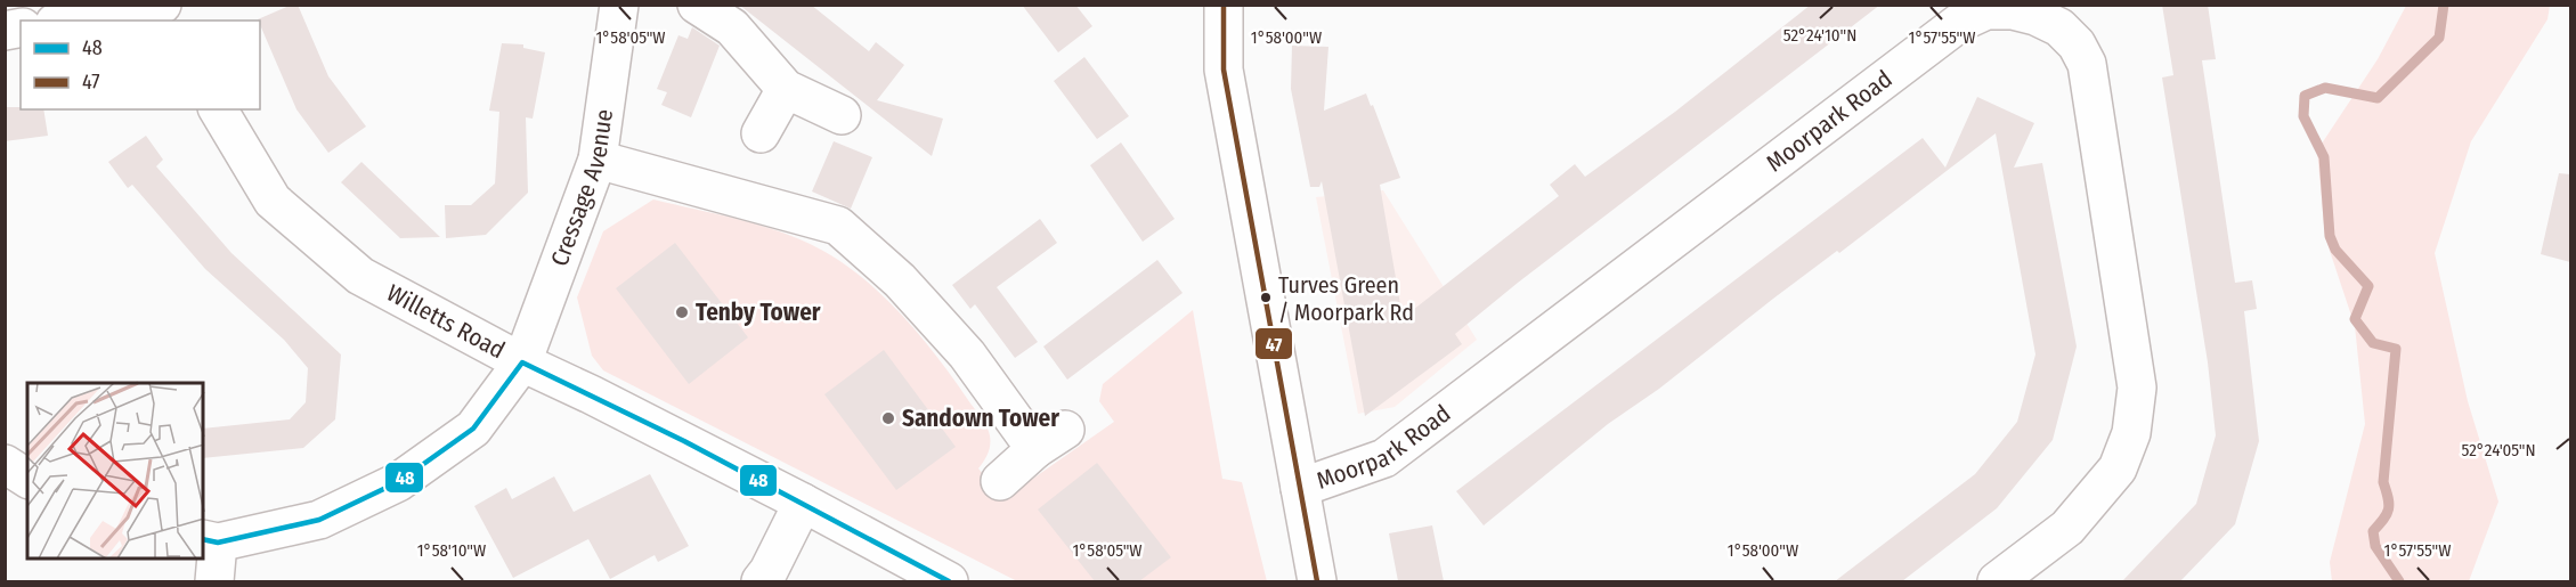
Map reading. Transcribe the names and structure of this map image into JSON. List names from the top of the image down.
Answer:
{
  "streets": {
    "street": ["Moorpark Road", "Cressage Avenue", "Willetts Road"]
  },
  "crossings": [
    ["Cressage Avenue", "Willetts Road"]
  ],
  "places": ["Turves Green / Moorpark Rd", "Tenby Tower", "Sandown Tower"],
  "lines": ["transit line 47", "transit line 48"],
  "legend": ["48", "47"],
  "coordinates": [
    "52°24'10\"N",
    "1°58'05\"W",
    "1°58'00\"W",
    "1°57'55\"W",
    "52°24'05\"N",
    "1°58'10\"W"
  ]
}
